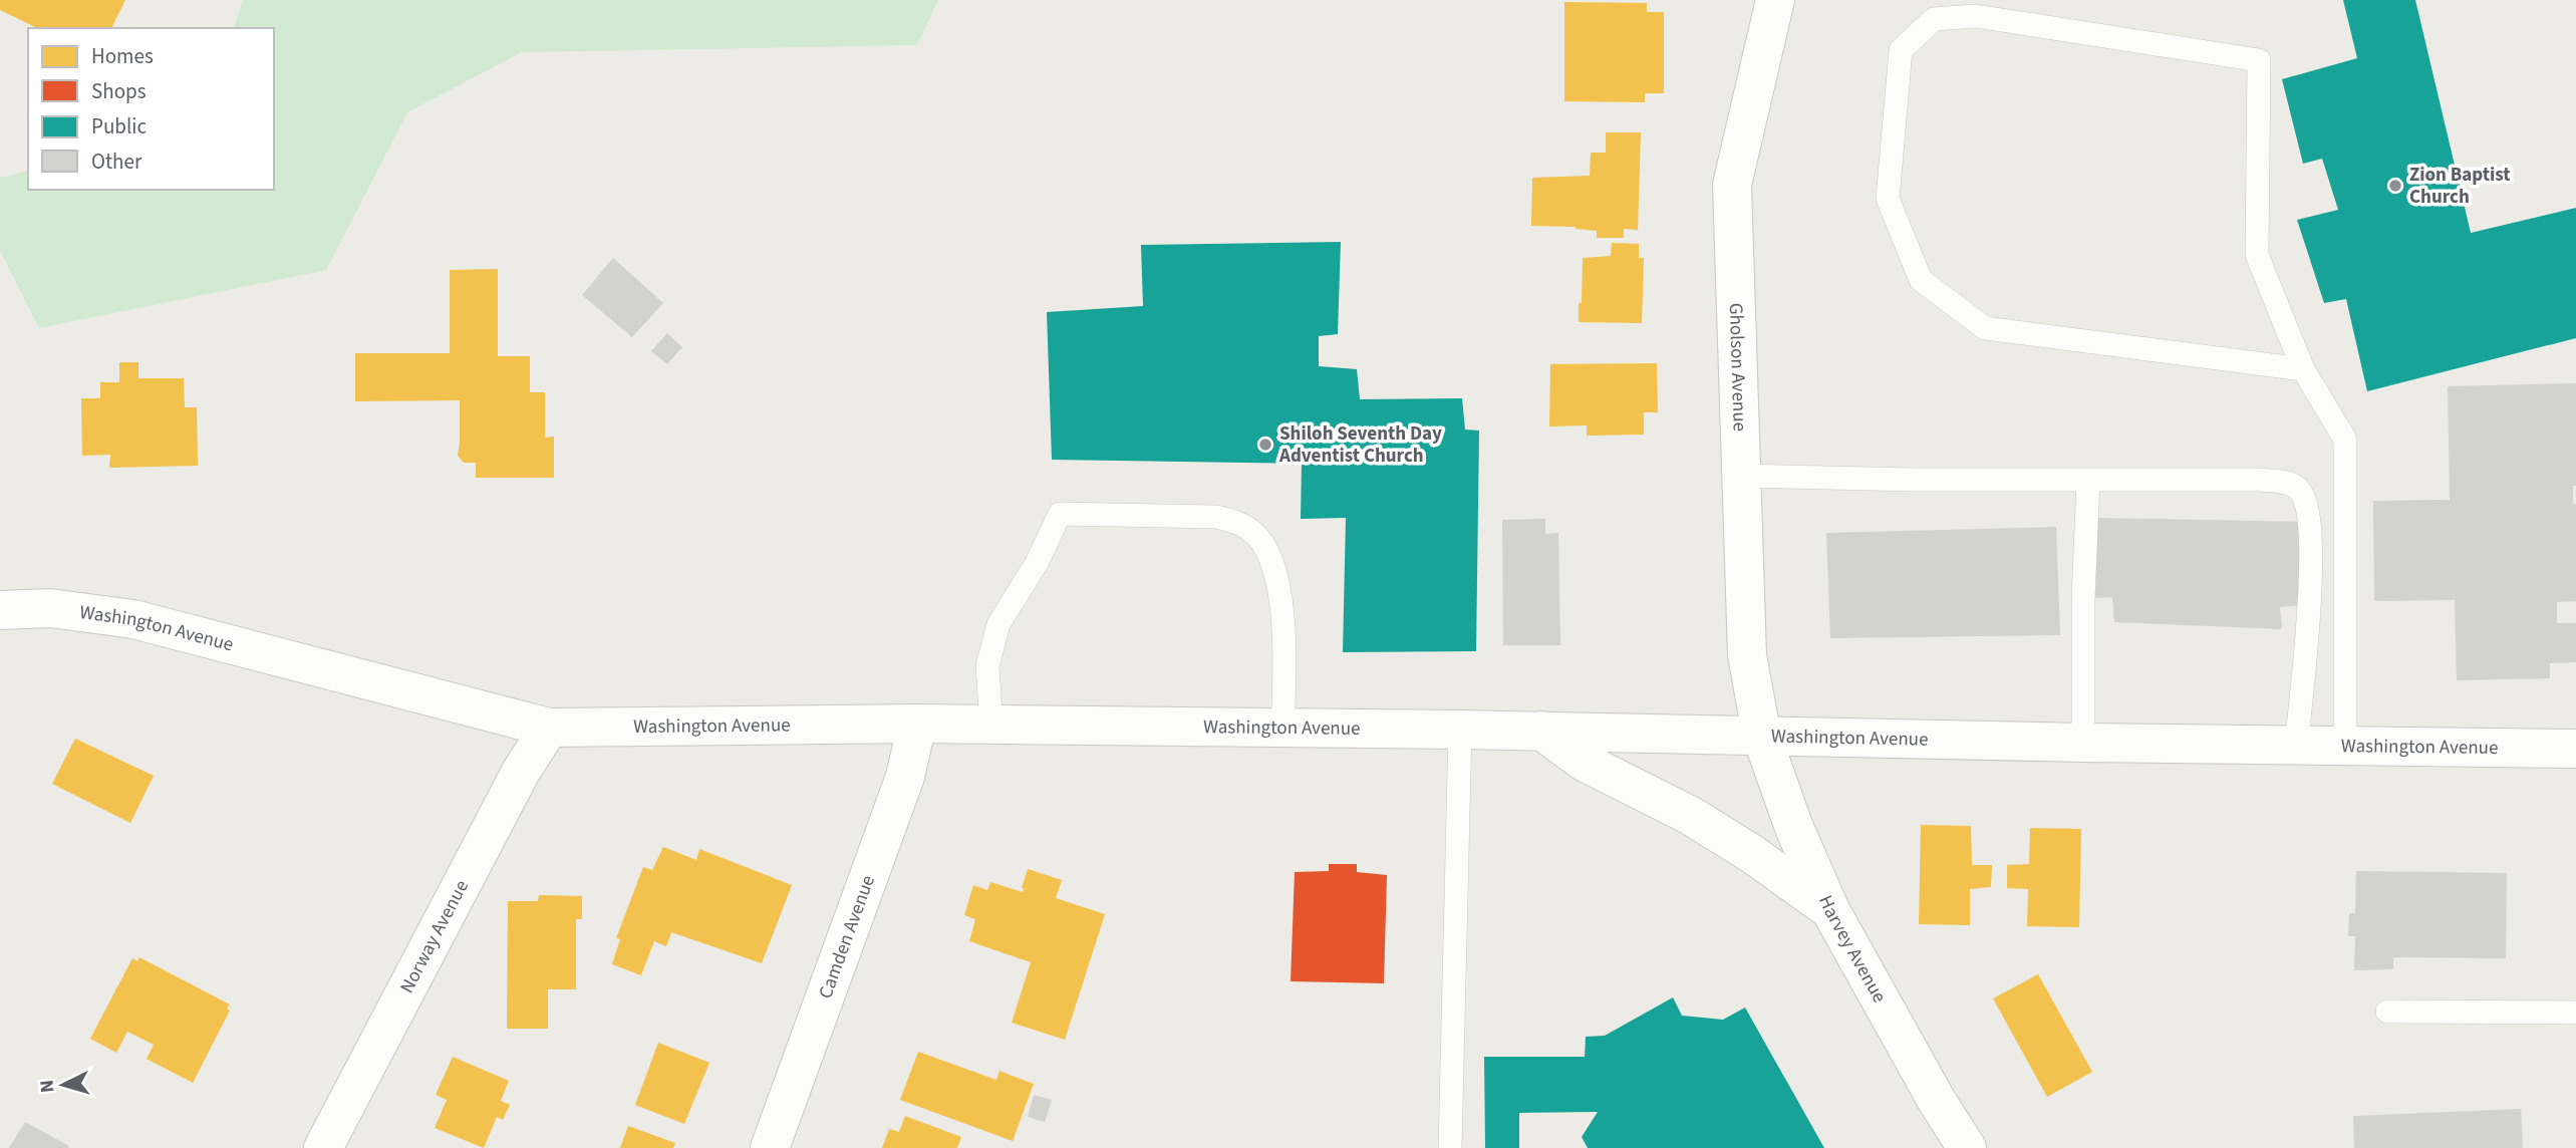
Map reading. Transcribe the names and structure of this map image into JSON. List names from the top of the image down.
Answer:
{
  "streets": {
    "street": [
      "Gholson Avenue",
      "Washington Avenue",
      "Camden Avenue",
      "Norway Avenue",
      "Harvey Avenue"
    ]
  },
  "crossings": [
    ["Gholson Avenue", "Washington Avenue"],
    ["Gholson Avenue", "Harvey Avenue"],
    ["Washington Avenue", "Camden Avenue"],
    ["Washington Avenue", "Norway Avenue"],
    ["Washington Avenue", "Harvey Avenue"]
  ],
  "places": ["Zion Baptist Church", "Shiloh Seventh Day Adventist Church"],
  "legend": [
    "Homes",
    "Shops",
    "Public",
    "Other"
  ],
  "north": "left"
}
